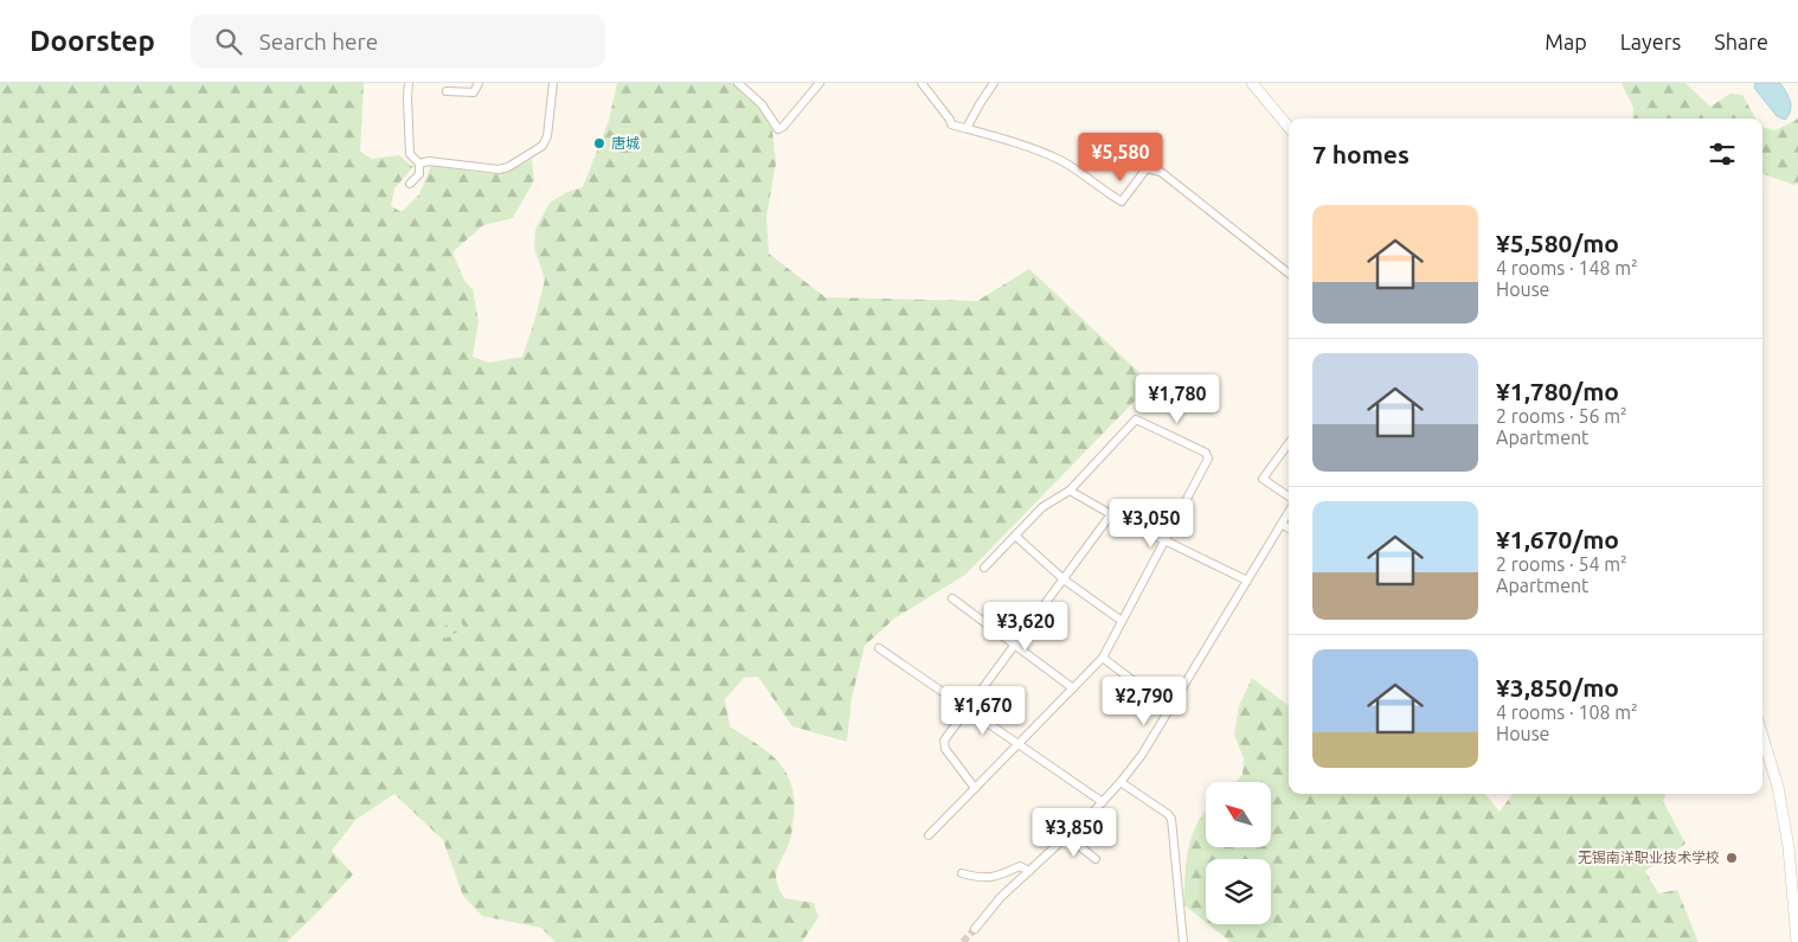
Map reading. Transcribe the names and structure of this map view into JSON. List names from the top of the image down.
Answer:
{
  "places": ["唐城", "无锡南洋职业技术学校"],
  "north": "top left",
  "page": {
    "header": "Doorstep",
    "search": "Search here",
    "nav": ["Map", "Layers", "Share"],
    "heading": "7 homes",
    "price": [
      "¥5,580",
      "¥1,780",
      "¥3,050",
      "¥3,620",
      "¥2,790",
      "¥1,670",
      "¥3,850"
    ],
    "list": [
      {
        "name": "¥5,580/mo",
        "note": "4 rooms · 148 m² · House"
      },
      {
        "name": "¥1,780/mo",
        "note": "2 rooms · 56 m² · Apartment"
      },
      {
        "name": "¥1,670/mo",
        "note": "2 rooms · 54 m² · Apartment"
      },
      {
        "name": "¥3,850/mo",
        "note": "4 rooms · 108 m² · House"
      }
    ]
  }
}
